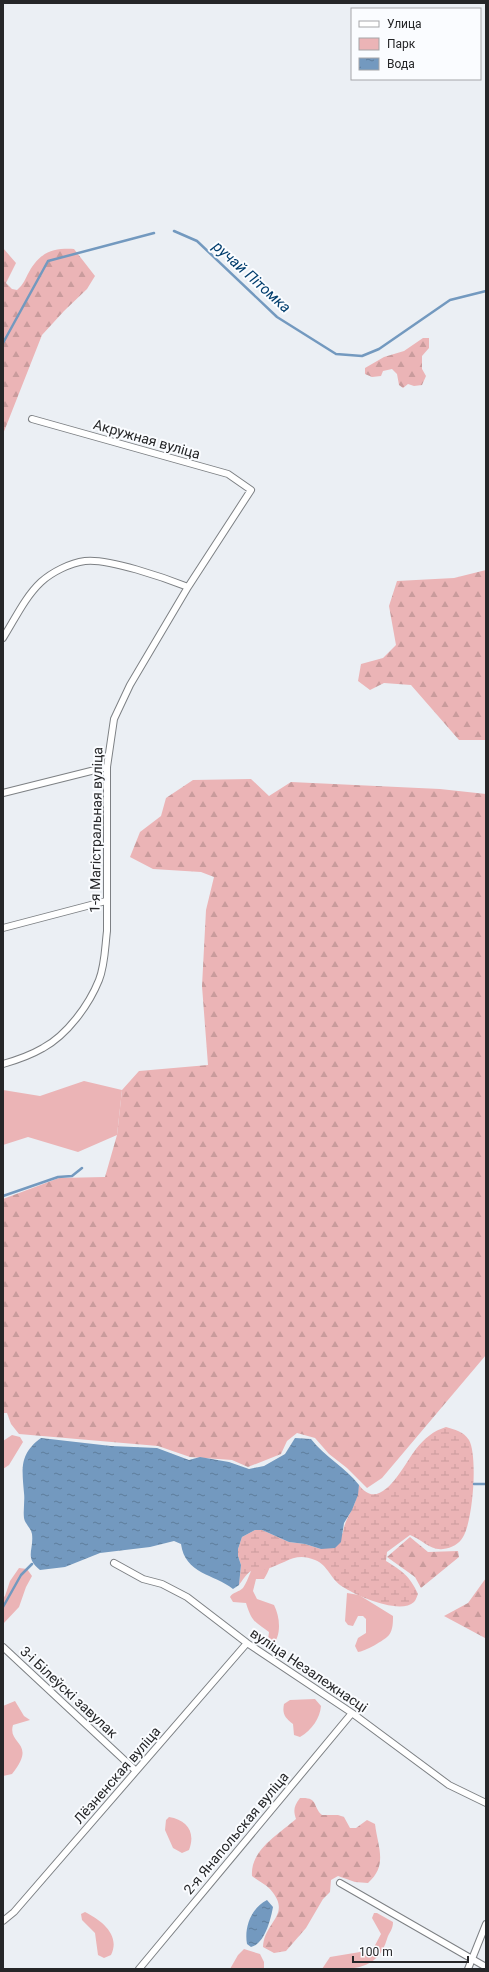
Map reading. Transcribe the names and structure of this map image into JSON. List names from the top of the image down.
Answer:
{
  "streets": {
    "street": [
      "Акружная вуліца",
      "1-я Магістральная вуліца",
      "вуліца Незалежнасці",
      "3-і Білеўскі завулак",
      "Лёзненская вуліца",
      "2-я Янапольская вуліца"
    ]
  },
  "crossings": [
    ["Акружная вуліца", "1-я Магістральная вуліца"],
    ["вуліца Незалежнасці", "Лёзненская вуліца"],
    ["вуліца Незалежнасці", "2-я Янапольская вуліца"],
    ["3-і Білеўскі завулак", "Лёзненская вуліца"]
  ],
  "water": ["ручай Пітомка"],
  "legend": ["Улица", "Парк", "Вода"],
  "scale_bar": "100 m"
}
